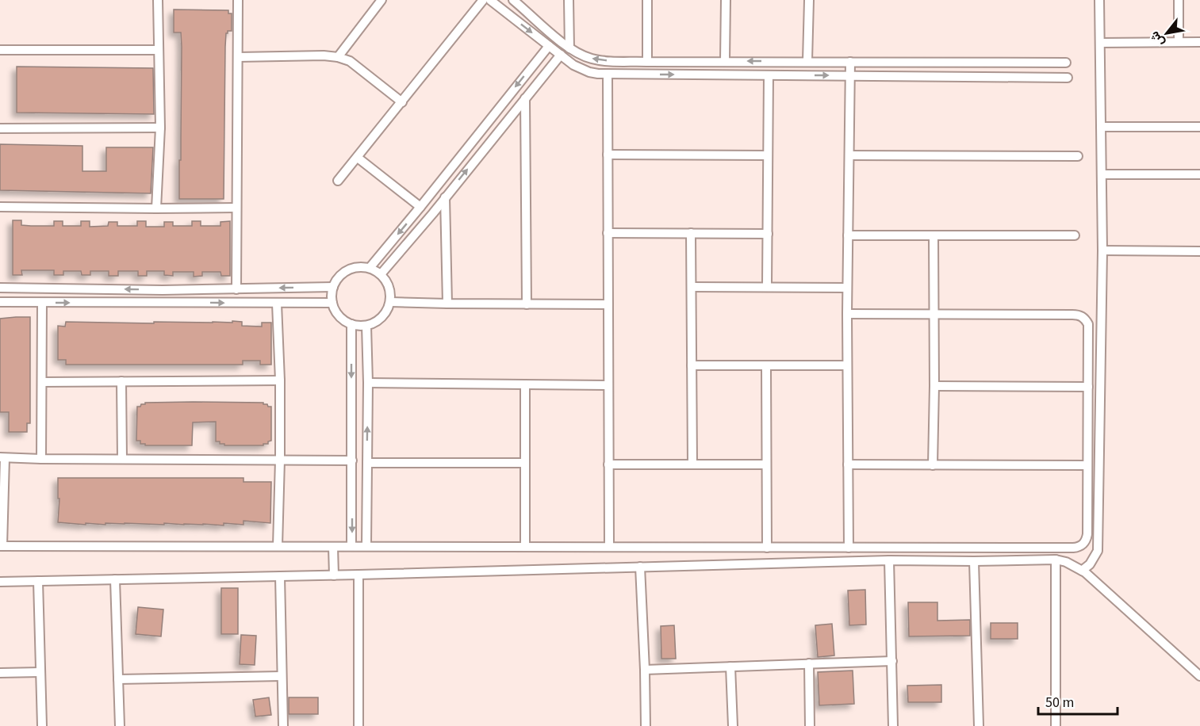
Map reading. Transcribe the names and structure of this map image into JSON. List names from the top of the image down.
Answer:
{
  "scale_bar": "50 m",
  "north": "bottom left"
}
